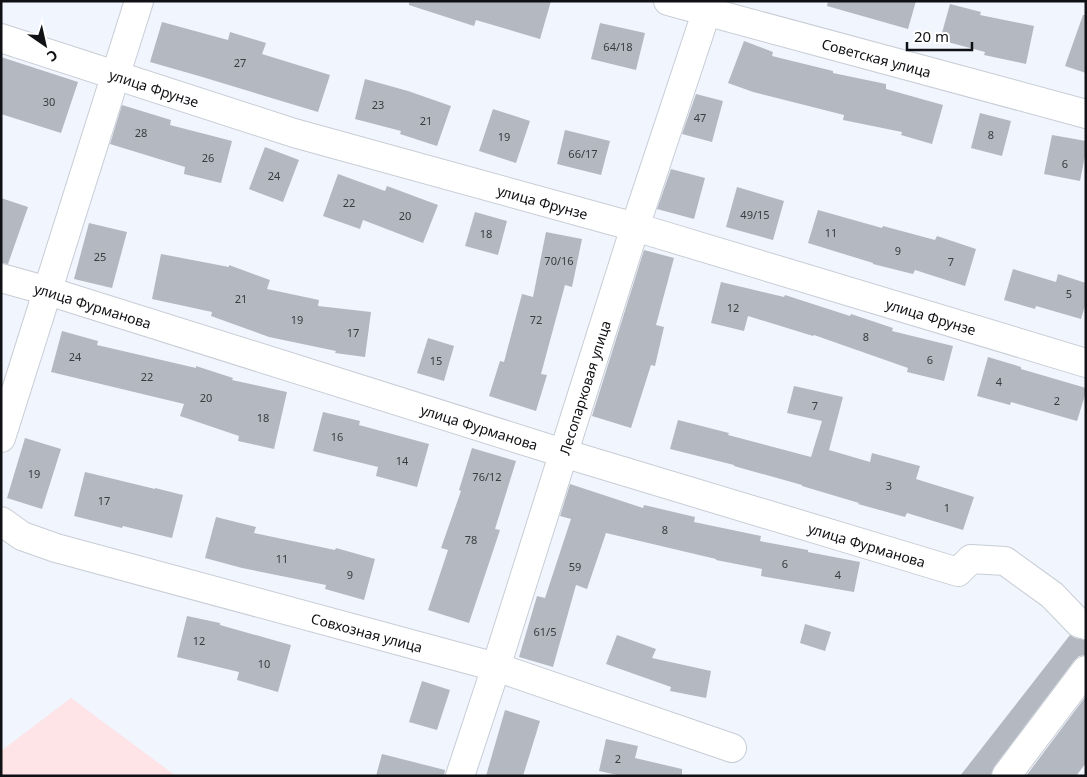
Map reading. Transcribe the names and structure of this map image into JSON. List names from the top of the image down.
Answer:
{
  "streets": {
    "street": [
      "Советская улица",
      "улица Фрунзе",
      "улица Фурманова",
      "Лесопарковая улица",
      "Совхозная улица"
    ]
  },
  "crossings": [
    ["Советская улица", "Лесопарковая улица"],
    ["улица Фрунзе", "Лесопарковая улица"],
    ["улица Фурманова", "Лесопарковая улица"],
    ["Лесопарковая улица", "Совхозная улица"]
  ],
  "house_numbers": [
    "64/18",
    "27",
    "30",
    "23",
    "47",
    "21",
    "28",
    "8",
    "19",
    "66/17",
    "26",
    "6",
    "24",
    "22",
    "49/15",
    "20",
    "11",
    "18",
    "9",
    "25",
    "70/16",
    "7",
    "5",
    "21",
    "12",
    "19",
    "72",
    "17",
    "8",
    "24",
    "6",
    "15",
    "22",
    "4",
    "20",
    "2",
    "7",
    "18",
    "16",
    "14",
    "19",
    "76/12",
    "3",
    "17",
    "1",
    "8",
    "78",
    "11",
    "6",
    "59",
    "9",
    "4",
    "61/5",
    "12",
    "10",
    "2"
  ],
  "scale_bar": "20 m",
  "north": "bottom right"
}
